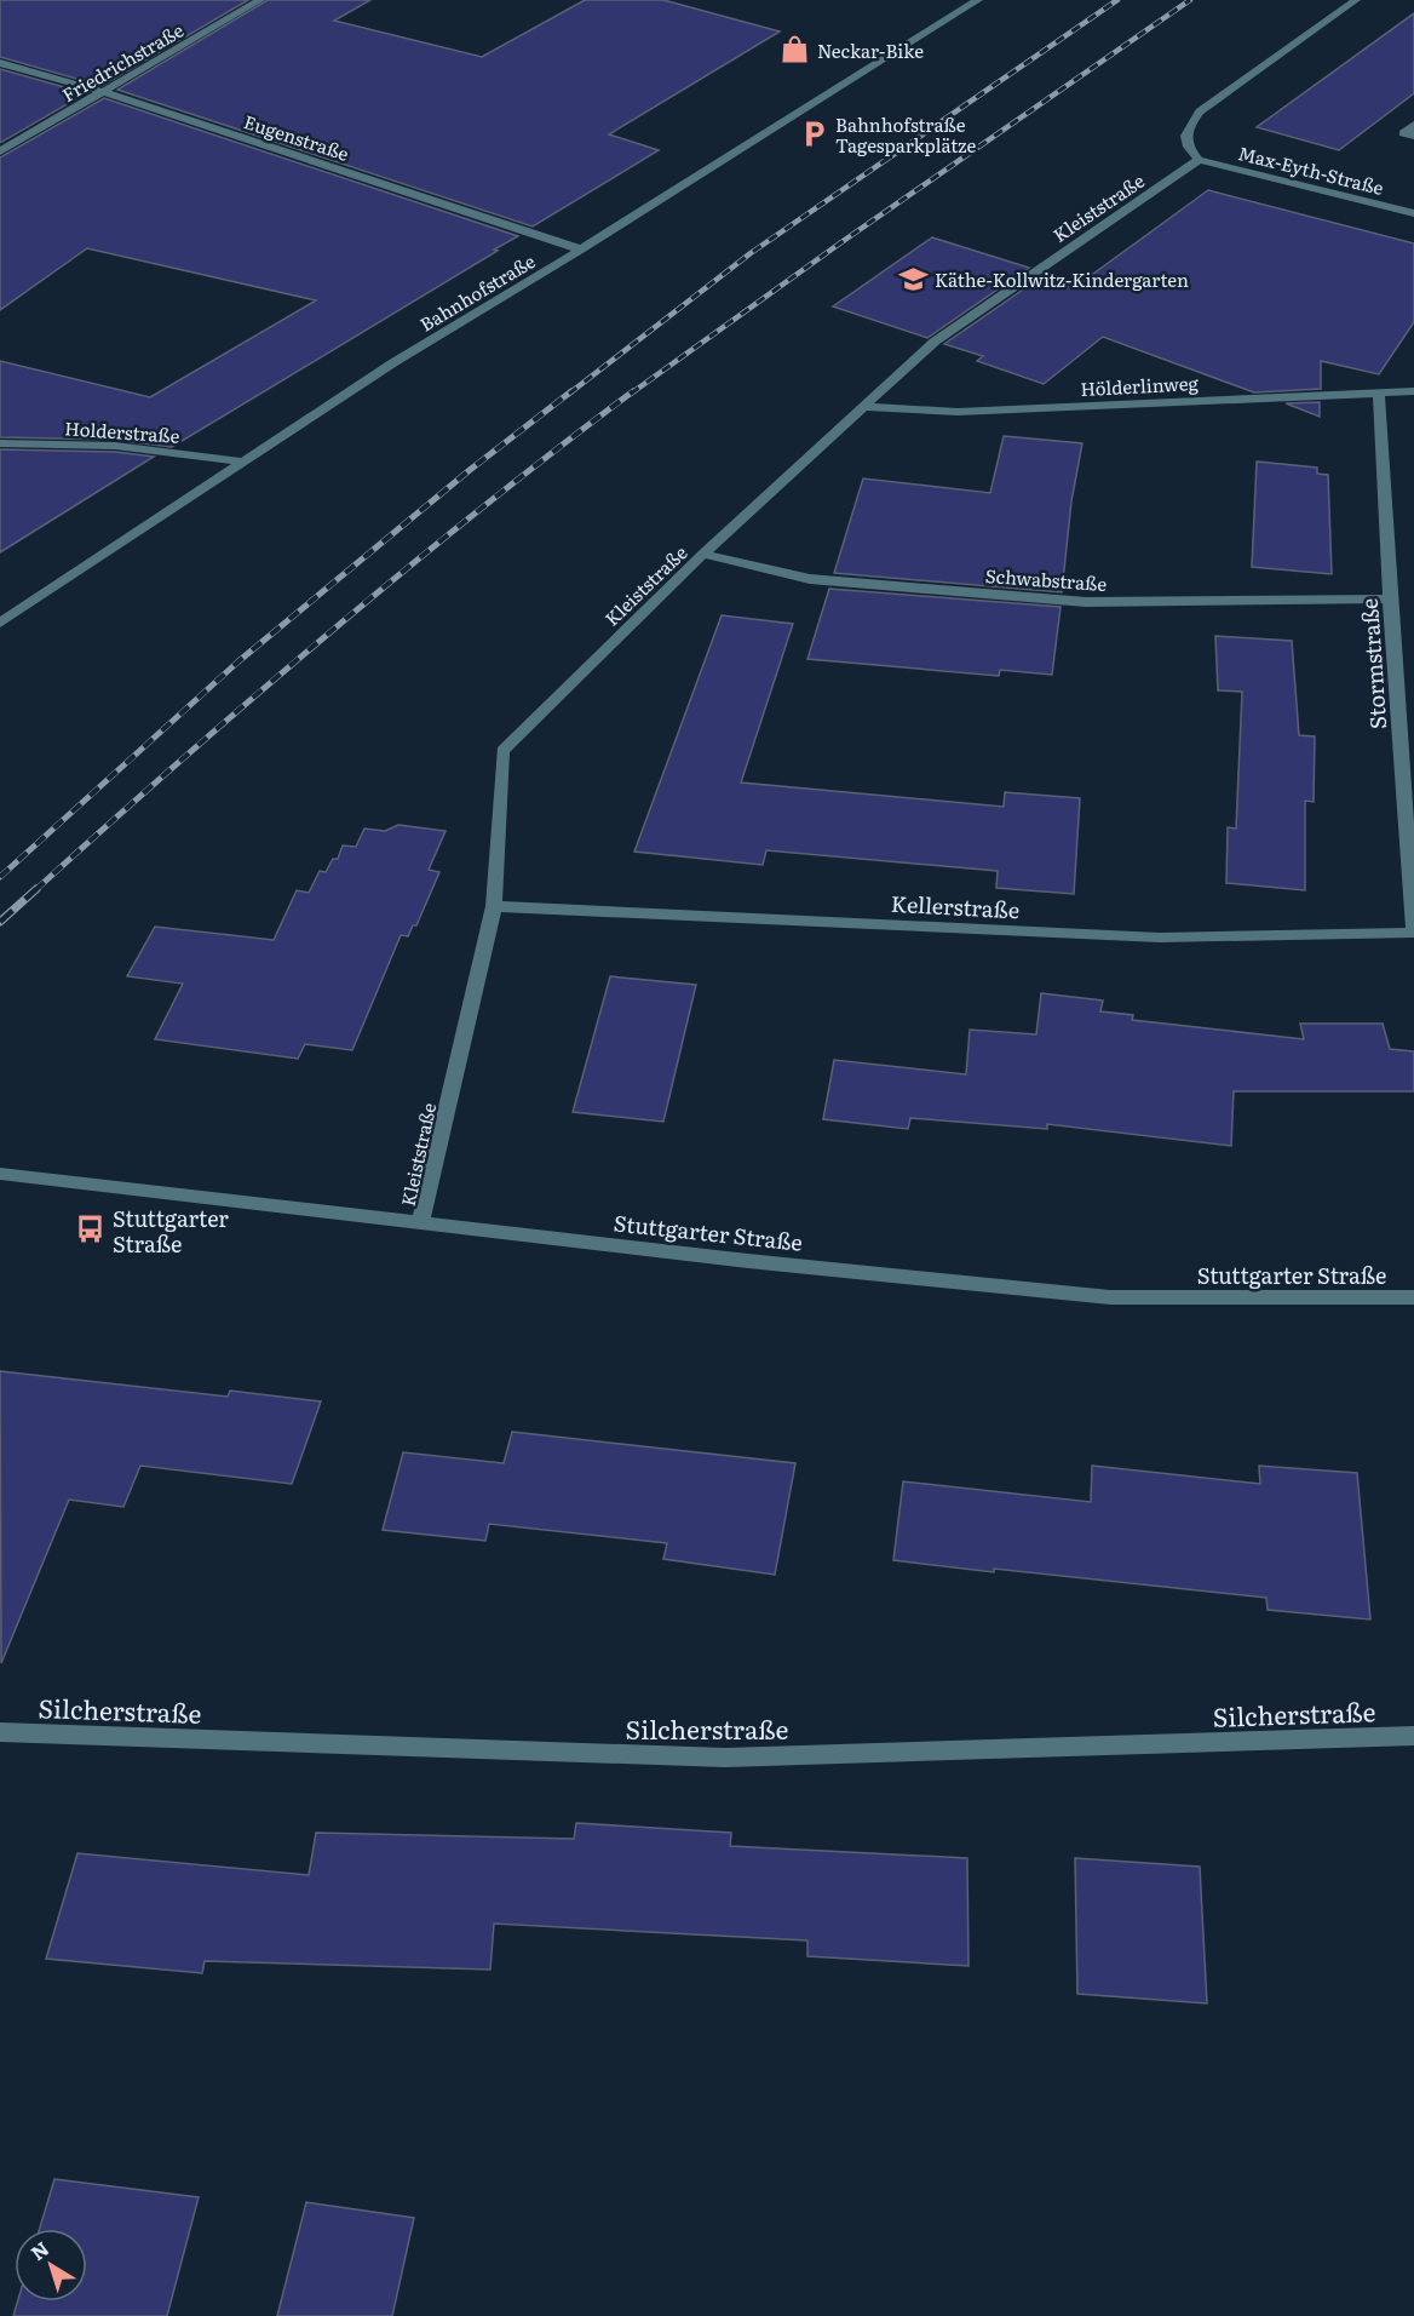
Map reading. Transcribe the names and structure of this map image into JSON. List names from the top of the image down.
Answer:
{
  "streets": {
    "street": [
      "Friedrichstraße",
      "Eugenstraße",
      "Max-Eyth-Straße",
      "Kleiststraße",
      "Bahnhofstraße",
      "Hölderlinweg",
      "Holderstraße",
      "Schwabstraße",
      "Stormstraße",
      "Kellerstraße",
      "Stuttgarter Straße",
      "Silcherstraße"
    ]
  },
  "crossings": [
    ["Friedrichstraße", "Eugenstraße"],
    ["Eugenstraße", "Bahnhofstraße"],
    ["Max-Eyth-Straße", "Kleiststraße"],
    ["Kleiststraße", "Hölderlinweg"],
    ["Kleiststraße", "Schwabstraße"],
    ["Kleiststraße", "Kellerstraße"],
    ["Kleiststraße", "Stuttgarter Straße"],
    ["Bahnhofstraße", "Holderstraße"],
    ["Hölderlinweg", "Stormstraße"],
    ["Schwabstraße", "Stormstraße"],
    ["Stormstraße", "Kellerstraße"]
  ],
  "places": {
    "shop": ["Neckar-Bike"],
    "parking": ["Bahnhofstraße Tagesparkplätze"],
    "school or university": ["Käthe-Kollwitz-Kindergarten"],
    "bus stop": ["Stuttgarter Straße"]
  },
  "north": "top left"
}
